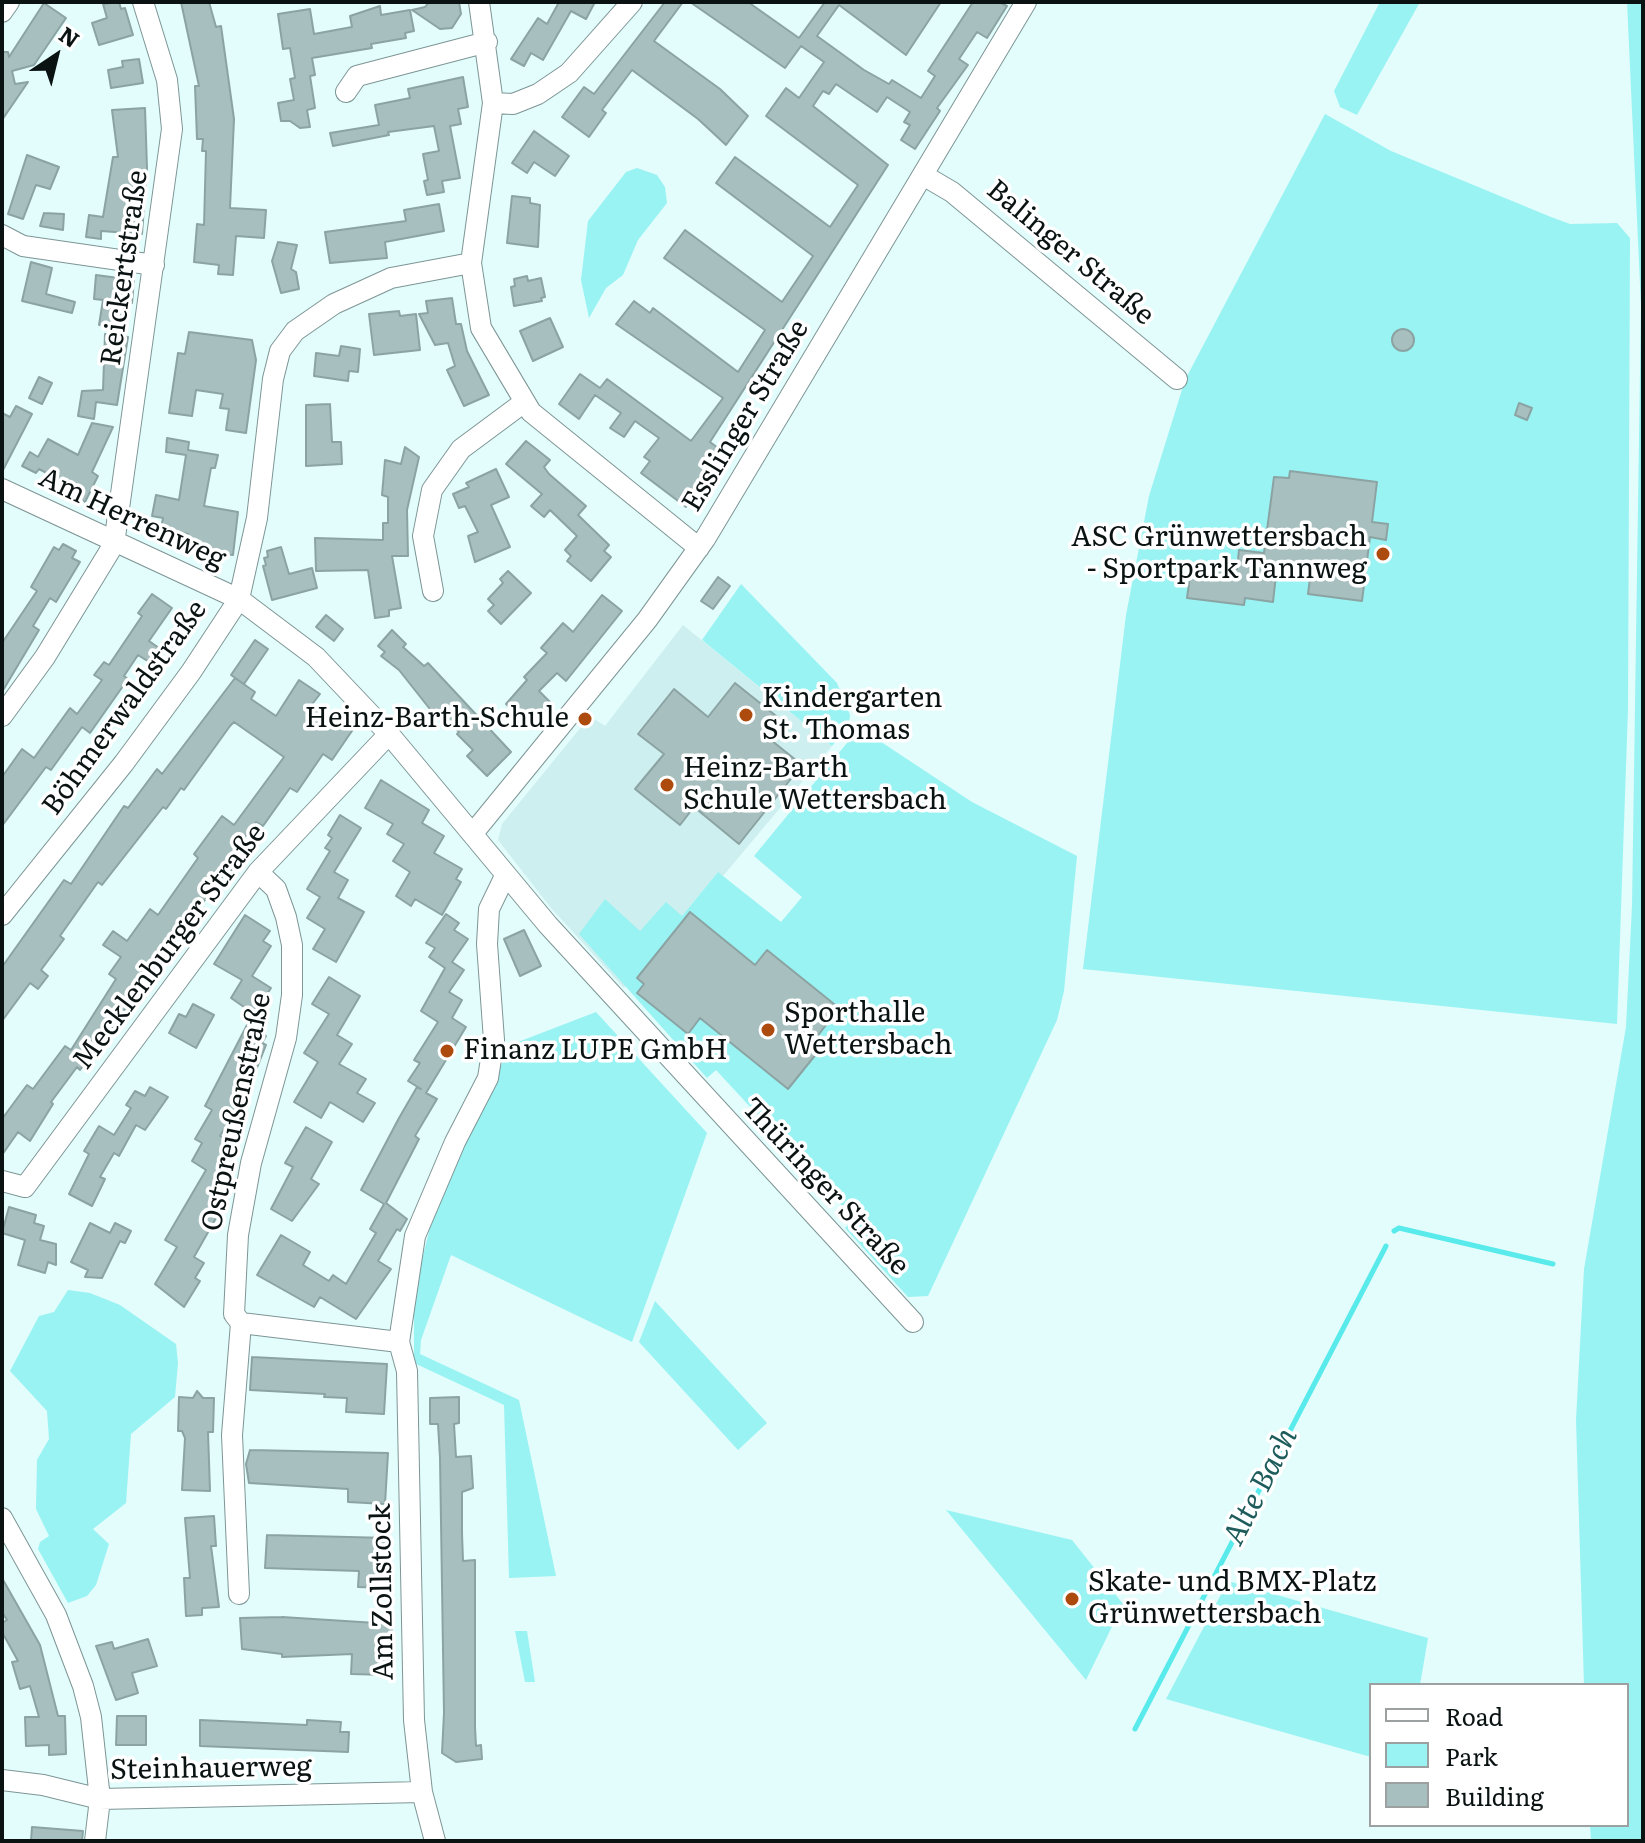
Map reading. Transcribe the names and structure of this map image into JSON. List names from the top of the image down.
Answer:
{
  "streets": {
    "street": [
      "Balinger Straße",
      "Reickertstraße",
      "Esslinger Straße",
      "Am Herrenweg",
      "Böhmerwaldstraße",
      "Mecklenburger Straße",
      "Ostpreußenstraße",
      "Thüringer Straße",
      "Am Zollstock",
      "Steinhauerweg"
    ]
  },
  "crossings": [
    ["Balinger Straße", "Esslinger Straße"],
    ["Reickertstraße", "Am Herrenweg"],
    ["Esslinger Straße", "Thüringer Straße"],
    ["Am Herrenweg", "Böhmerwaldstraße"],
    ["Am Herrenweg", "Thüringer Straße"],
    ["Böhmerwaldstraße", "Thüringer Straße"],
    ["Mecklenburger Straße", "Ostpreußenstraße"],
    ["Mecklenburger Straße", "Thüringer Straße"],
    ["Am Zollstock", "Steinhauerweg"]
  ],
  "water": ["Alte Bach"],
  "places": [
    "ASC Grünwettersbach - Sportpark Tannweg",
    "Kindergarten St. Thomas",
    "Heinz-Barth-Schule",
    "Heinz-Barth Schule Wettersbach",
    "Sporthalle Wettersbach",
    "Finanz LUPE GmbH",
    "Skate- und BMX-Platz Grünwettersbach"
  ],
  "legend": ["Road", "Park", "Building"],
  "north": "top right"
}
